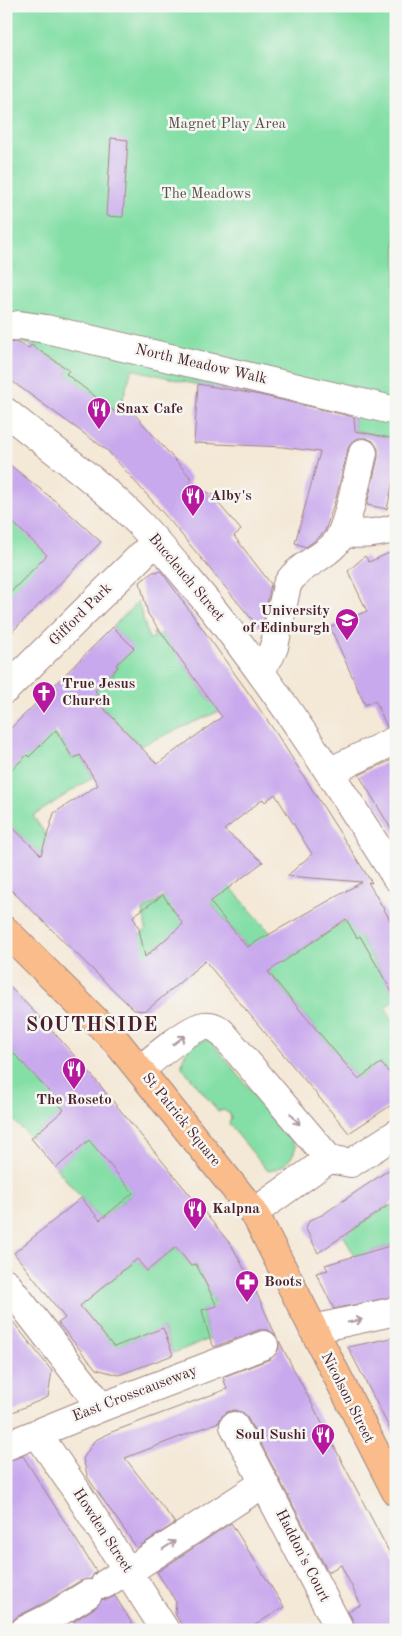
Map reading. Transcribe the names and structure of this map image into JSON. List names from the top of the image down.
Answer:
{
  "streets": {
    "main road": ["St Patrick Square", "Nicolson Street"],
    "street": [
      "North Meadow Walk",
      "Buccleuch Street",
      "Gifford Park",
      "East Crosscauseway",
      "Howden Street",
      "Haddon's Court"
    ]
  },
  "crossings": [
    ["Buccleuch Street", "Gifford Park"],
    ["St Patrick Square", "Nicolson Street"],
    ["East Crosscauseway", "Howden Street"]
  ],
  "districts": ["SOUTHSIDE"],
  "parks": ["Magnet Play Area", "The Meadows"],
  "places": {
    "restaurant": [
      "Snax Cafe",
      "Alby's",
      "The Roseto",
      "Kalpna",
      "Soul Sushi"
    ],
    "school or university": ["University of Edinburgh"],
    "church": ["True Jesus Church"],
    "pharmacy": ["Boots"]
  }
}
